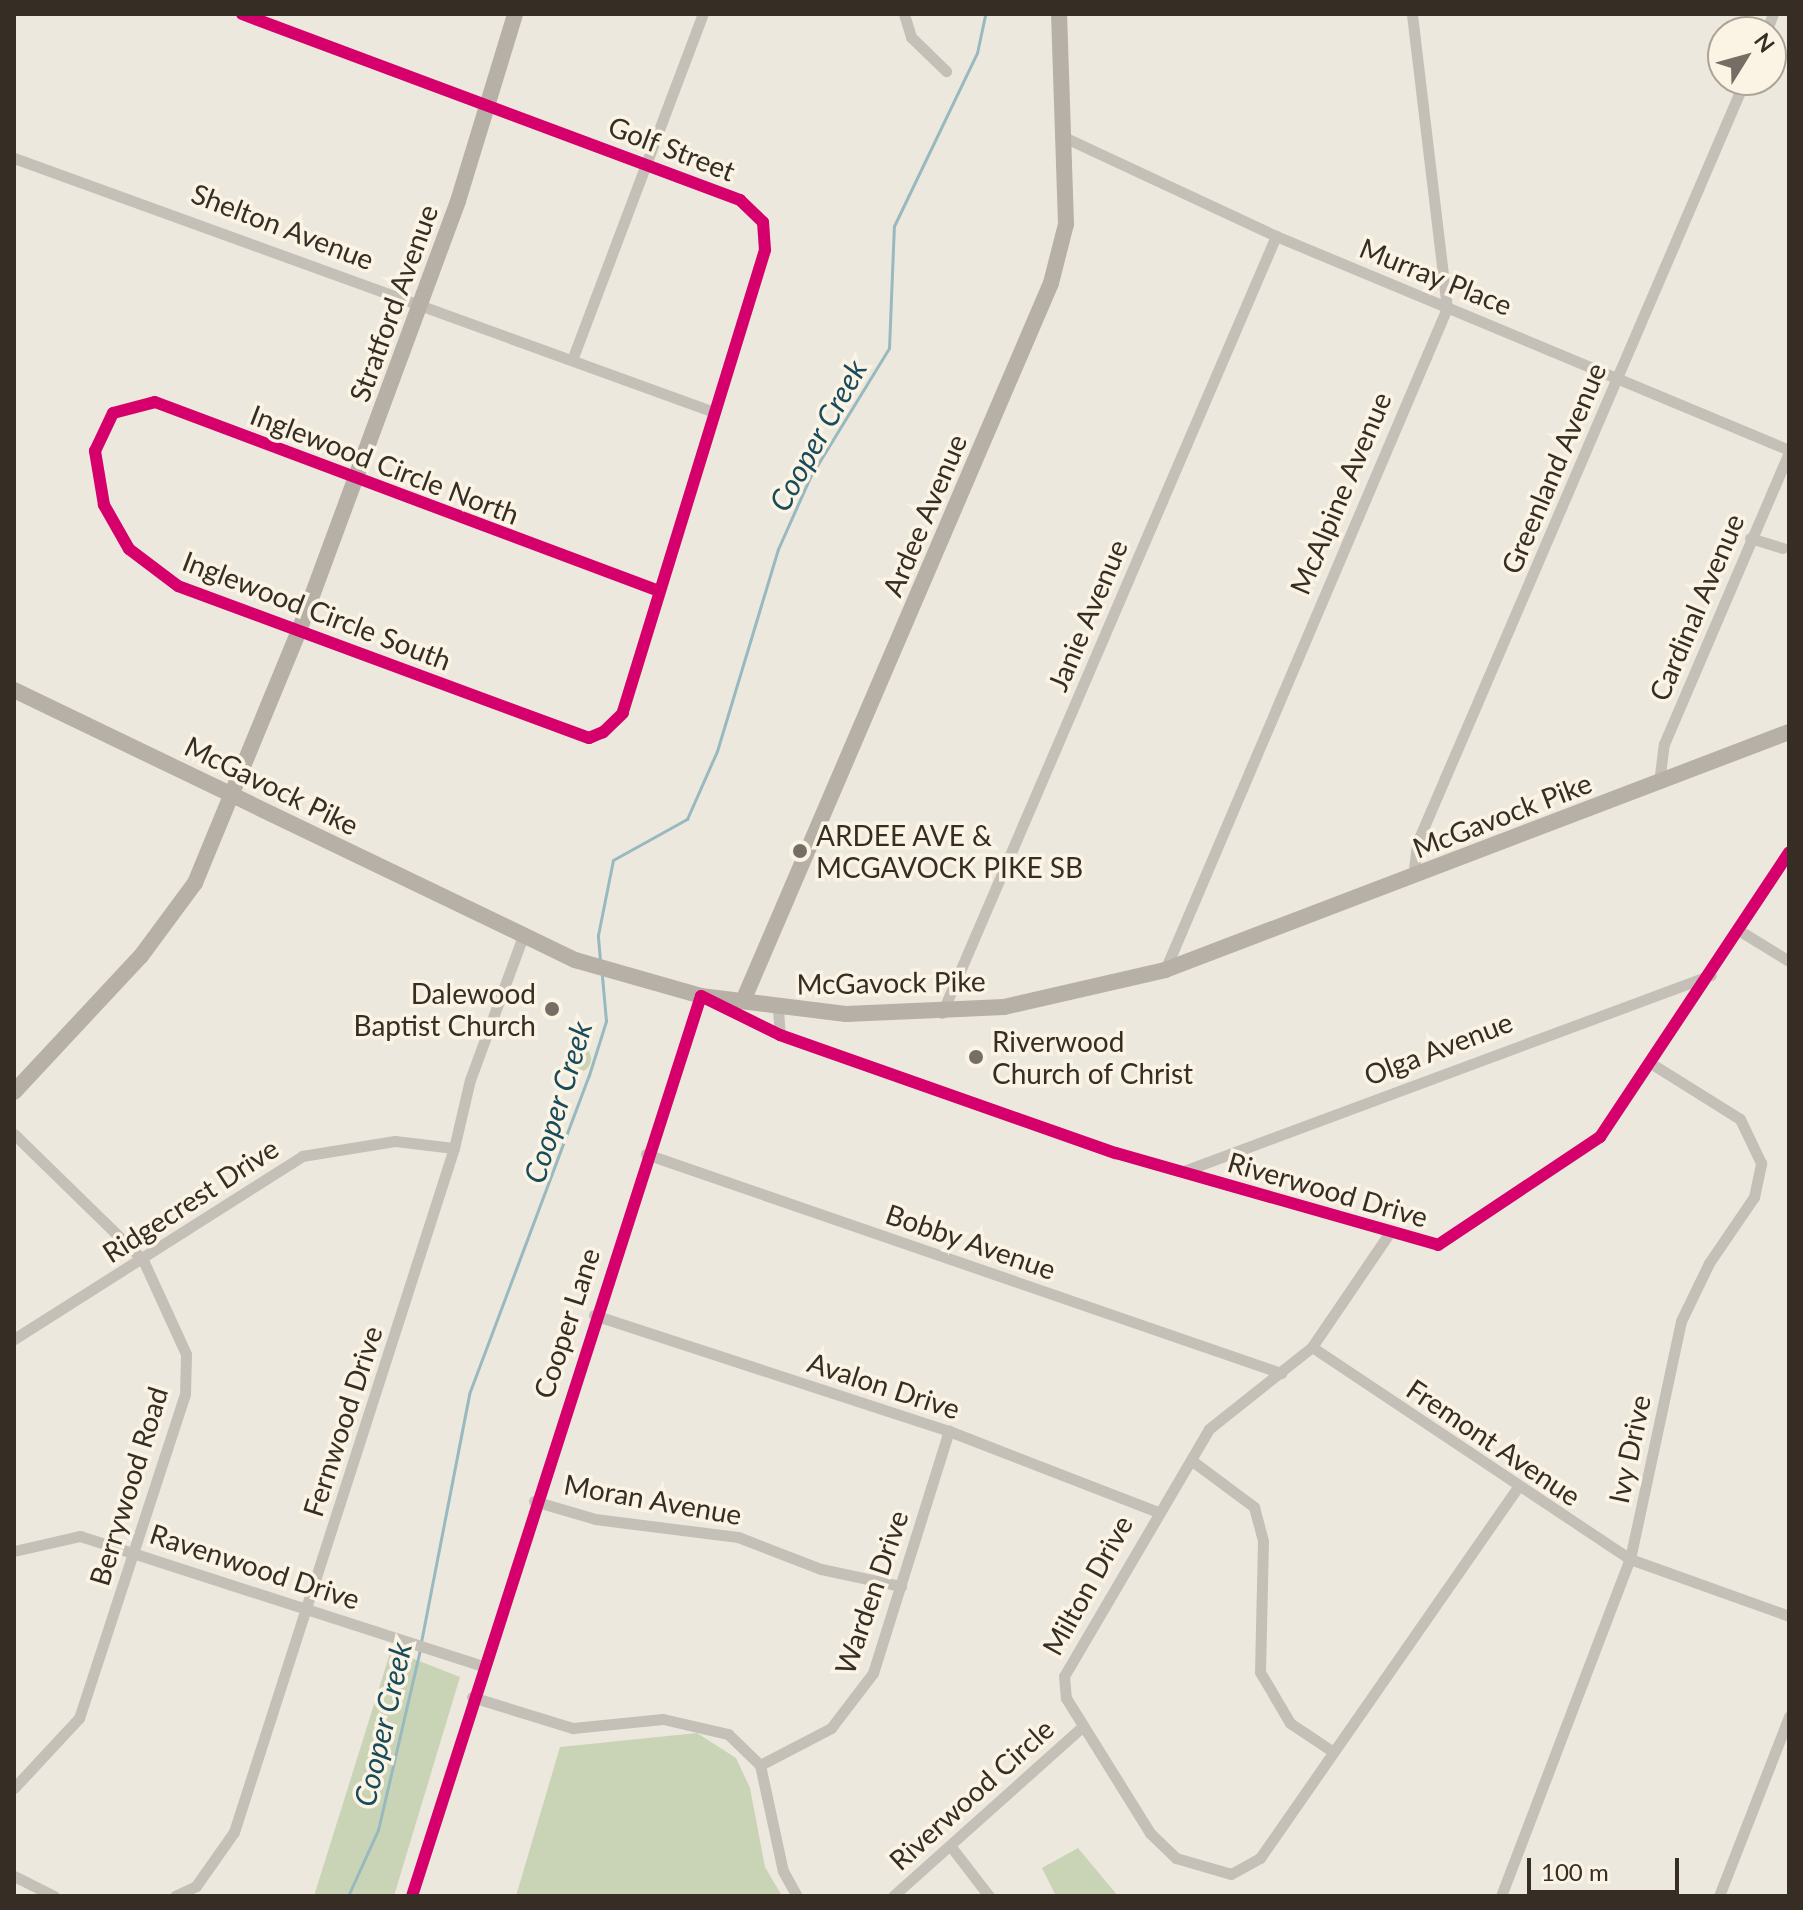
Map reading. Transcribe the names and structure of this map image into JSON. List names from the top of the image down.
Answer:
{
  "streets": {
    "street": [
      "Golf Street",
      "Shelton Avenue",
      "Murray Place",
      "Stratford Avenue",
      "Inglewood Circle North",
      "Greenland Avenue",
      "McAlpine Avenue",
      "Ardee Avenue",
      "Cardinal Avenue",
      "Inglewood Circle South",
      "Janie Avenue",
      "McGavock Pike",
      "Olga Avenue",
      "Riverwood Drive",
      "Ridgecrest Drive",
      "Bobby Avenue",
      "Cooper Lane",
      "Avalon Drive",
      "Fernwood Drive",
      "Fremont Avenue",
      "Ivy Drive",
      "Berrywood Road",
      "Moran Avenue",
      "Ravenwood Drive",
      "Milton Drive",
      "Warden Drive",
      "Riverwood Circle"
    ]
  },
  "crossings": [
    ["Golf Street", "Shelton Avenue"],
    ["Golf Street", "Stratford Avenue"],
    ["Golf Street", "Inglewood Circle North"],
    ["Golf Street", "Inglewood Circle South"],
    ["Shelton Avenue", "Stratford Avenue"],
    ["Murray Place", "Greenland Avenue"],
    ["Murray Place", "McAlpine Avenue"],
    ["Murray Place", "Ardee Avenue"],
    ["Murray Place", "Cardinal Avenue"],
    ["Murray Place", "Janie Avenue"],
    ["Stratford Avenue", "Inglewood Circle North"],
    ["Stratford Avenue", "Inglewood Circle South"],
    ["Stratford Avenue", "McGavock Pike"],
    ["Inglewood Circle North", "Inglewood Circle South"],
    ["Greenland Avenue", "McGavock Pike"],
    ["McAlpine Avenue", "McGavock Pike"],
    ["Ardee Avenue", "McGavock Pike"],
    ["Ardee Avenue", "Riverwood Drive"],
    ["Cardinal Avenue", "McGavock Pike"],
    ["Janie Avenue", "McGavock Pike"],
    ["McGavock Pike", "Riverwood Drive"],
    ["McGavock Pike", "Cooper Lane"],
    ["McGavock Pike", "Fernwood Drive"],
    ["Olga Avenue", "Riverwood Drive"],
    ["Riverwood Drive", "Cooper Lane"],
    ["Riverwood Drive", "Ivy Drive"],
    ["Riverwood Drive", "Milton Drive"],
    ["Ridgecrest Drive", "Fernwood Drive"],
    ["Ridgecrest Drive", "Berrywood Road"],
    ["Bobby Avenue", "Cooper Lane"],
    ["Bobby Avenue", "Milton Drive"],
    ["Cooper Lane", "Avalon Drive"],
    ["Cooper Lane", "Moran Avenue"],
    ["Cooper Lane", "Ravenwood Drive"],
    ["Avalon Drive", "Milton Drive"],
    ["Avalon Drive", "Warden Drive"],
    ["Fernwood Drive", "Ravenwood Drive"],
    ["Fremont Avenue", "Ivy Drive"],
    ["Fremont Avenue", "Milton Drive"],
    ["Berrywood Road", "Ravenwood Drive"],
    ["Moran Avenue", "Warden Drive"],
    ["Milton Drive", "Riverwood Circle"]
  ],
  "water": ["Cooper Creek"],
  "places": ["ARDEE AVE & MCGAVOCK PIKE SB", "Dalewood Baptist Church", "Riverwood Church of Christ"],
  "scale_bar": "100 m",
  "north": "top right"
}
